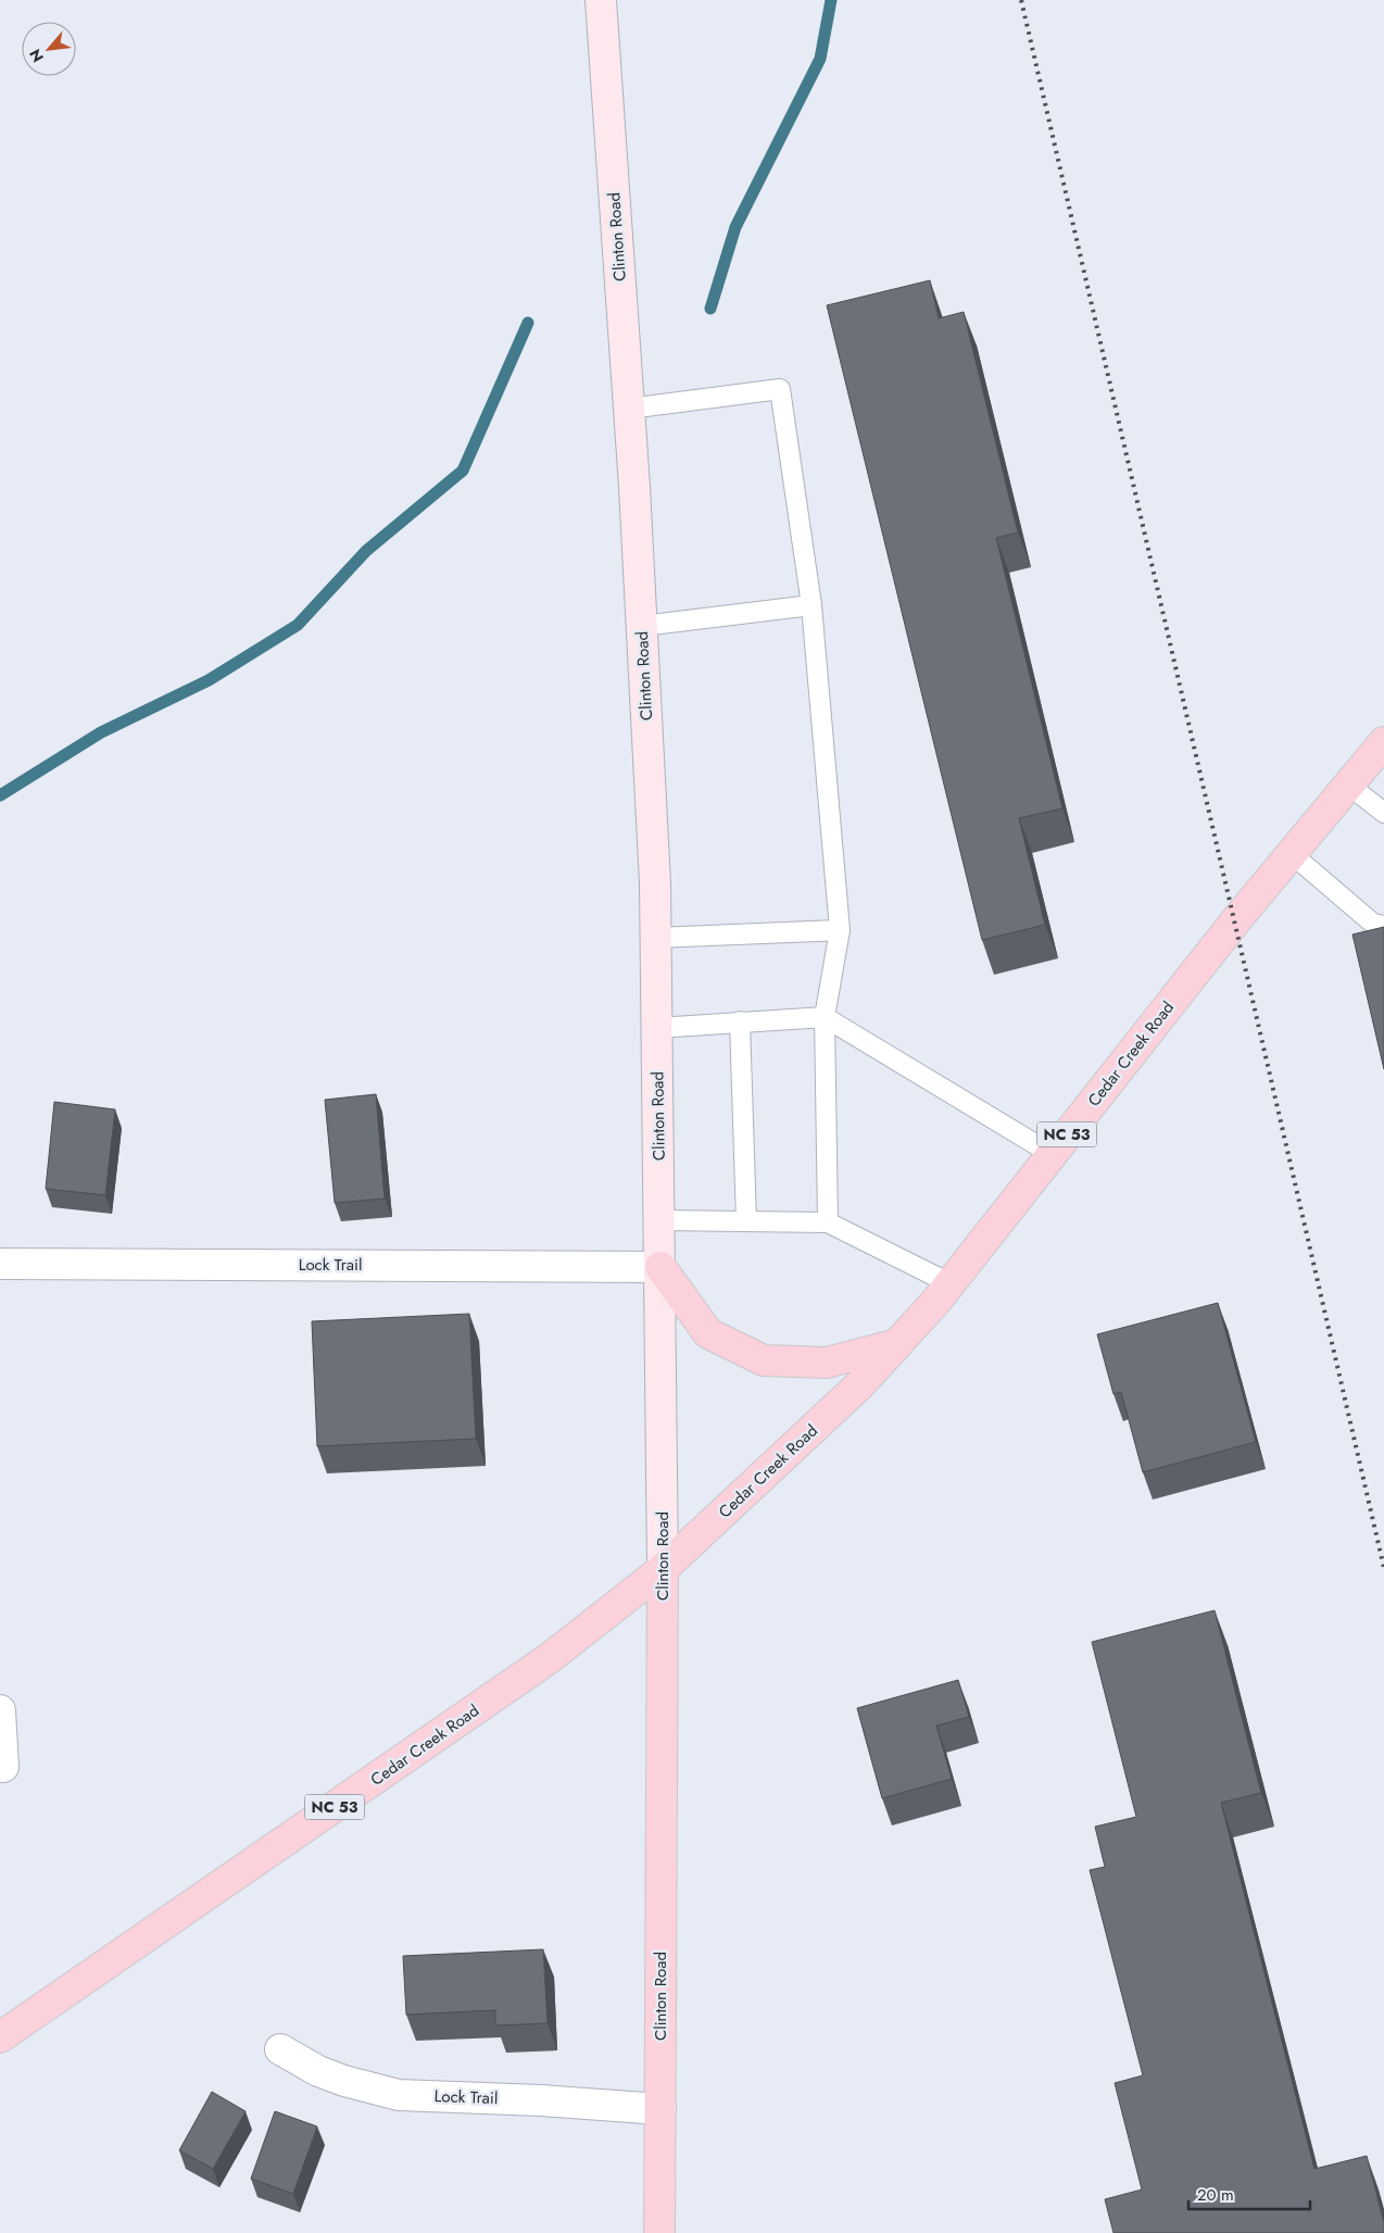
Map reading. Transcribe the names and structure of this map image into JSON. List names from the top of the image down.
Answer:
{
  "streets": {
    "main road": ["Clinton Road", "Cedar Creek Road", "NC 53"],
    "street": ["Lock Trail"]
  },
  "crossings": [
    ["Clinton Road", "Cedar Creek Road"],
    ["Clinton Road", "Lock Trail"]
  ],
  "scale_bar": "20 m",
  "north": "bottom left"
}
